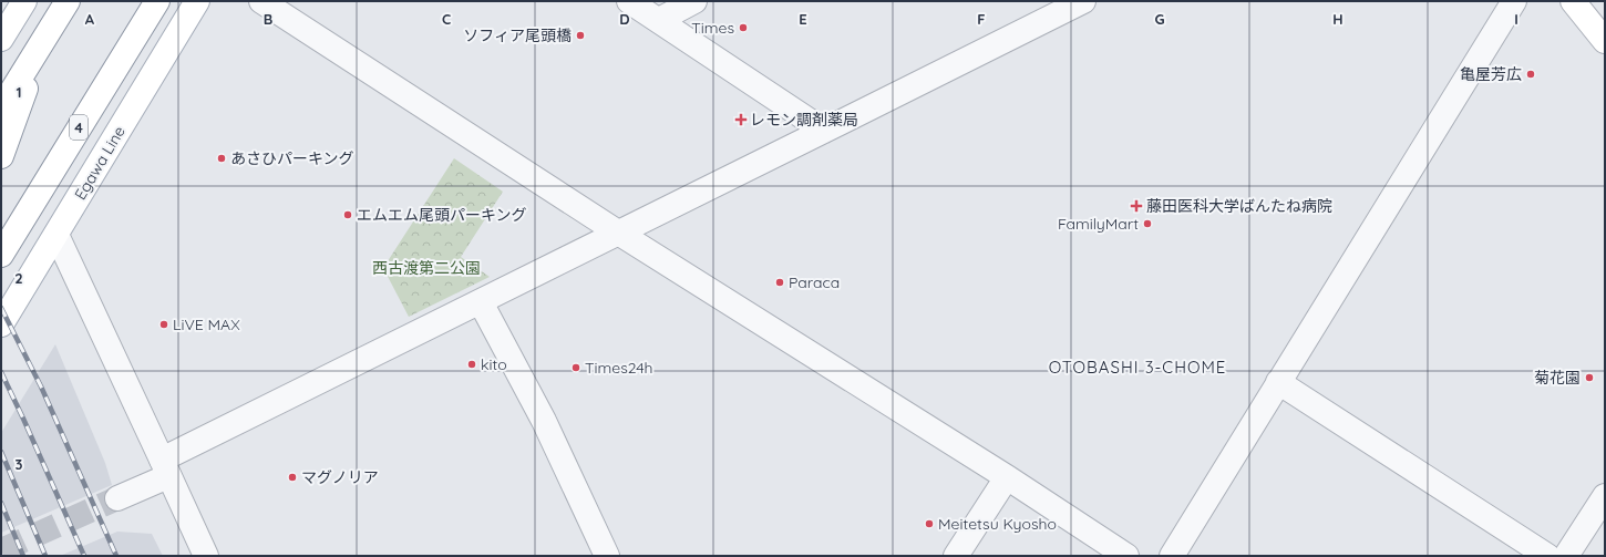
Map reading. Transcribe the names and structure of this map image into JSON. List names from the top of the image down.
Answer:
{
  "streets": {
    "main road": ["4", "Egawa Line"]
  },
  "districts": ["OTOBASHI 3-CHOME"],
  "parks": ["西古渡第二公園"],
  "places": {
    "other": [
      "Times",
      "ソフィア尾頭橋",
      "亀屋芳広",
      "あさひパーキング",
      "エムエム尾頭パーキング",
      "FamilyMart",
      "Paraca",
      "LiVE MAX",
      "kito",
      "Times24h",
      "菊花園",
      "マグノリア",
      "Meitetsu Kyosho"
    ],
    "health": ["レモン調剤薬局", "藤田医科大学ばんたね病院"]
  },
  "grid": {
    "columns": [
      "A",
      "B",
      "C",
      "D",
      "E",
      "F",
      "G",
      "H",
      "I"
    ],
    "rows": ["1", "2", "3"]
  }
}
